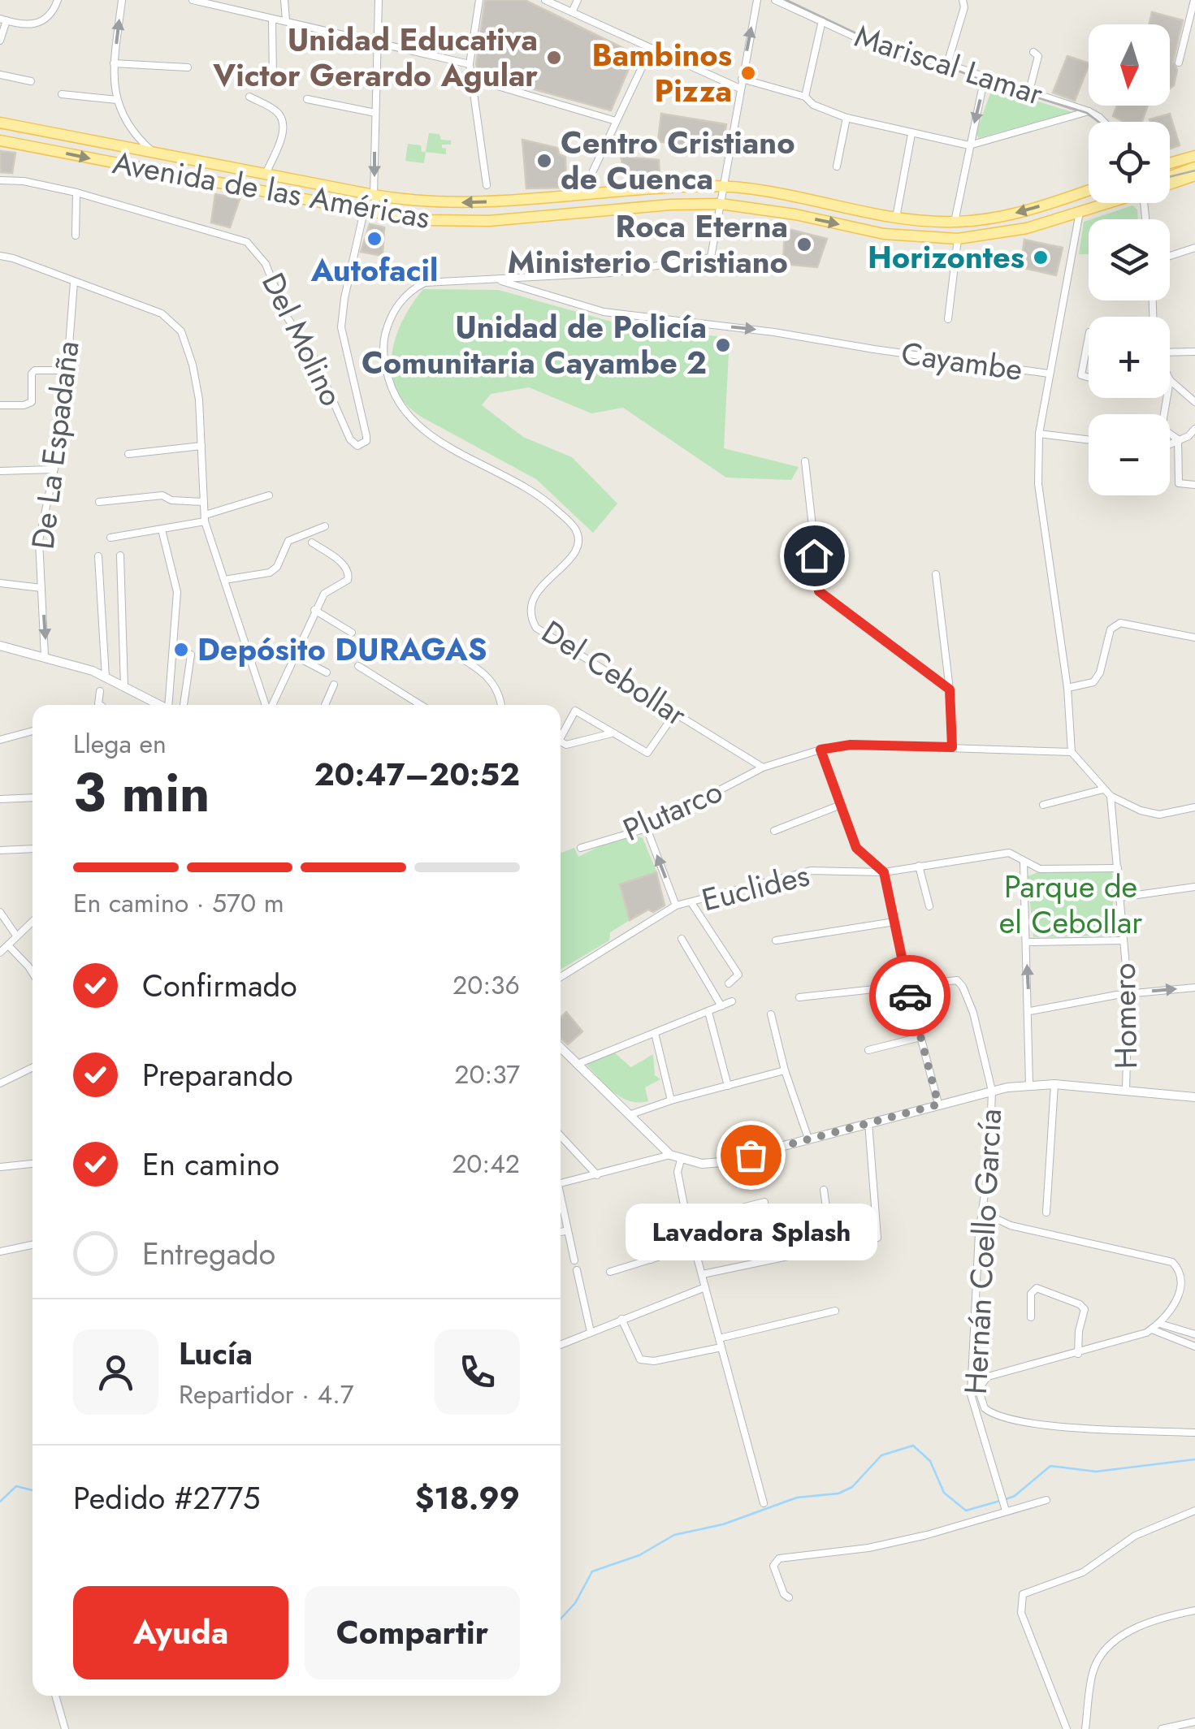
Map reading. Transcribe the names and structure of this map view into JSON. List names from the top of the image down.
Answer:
{
  "streets": {
    "main road": ["Avenida de las Américas"],
    "street": [
      "Mariscal Lamar",
      "Del Molino",
      "Cayambe",
      "De La Espadaña",
      "Del Cebollar",
      "Plutarco",
      "Euclides",
      "Homero",
      "Hernán Coello García"
    ]
  },
  "crossings": [
    ["Avenida de las Américas", "Del Molino"],
    ["Avenida de las Américas", "Del Cebollar"],
    ["Cayambe", "Del Cebollar"],
    ["Del Cebollar", "Plutarco"],
    ["Euclides", "Homero"]
  ],
  "one_way": ["Cayambe"],
  "parks": ["Parque de el Cebollar"],
  "places": [
    "Unidad Educativa Victor Gerardo Agular",
    "Bambinos Pizza",
    "Centro Cristiano de Cuenca",
    "Autofacil",
    "Roca Eterna Ministerio Cristiano",
    "Horizontes",
    "Unidad de Policía Comunitaria Cayambe 2",
    "Depósito DURAGAS",
    "Lavadora Splash"
  ],
  "north": "bottom",
  "page": {
    "map_buttons": ["+", "−"],
    "heading": ["3 min", "Llega en", "20:47–20:52"],
    "panel": [
      "Lucía",
      "Repartidor · 4.7",
      "Pedido #2775",
      "$18.99"
    ],
    "bar": "En camino · 570 m",
    "list": [
      ["Confirmado", "20:36"],
      ["Preparando", "20:37"],
      ["En camino", "20:42"],
      "Entregado"
    ],
    "bubble": "Lavadora Splash",
    "buttons": ["Ayuda", "Compartir"]
  }
}
